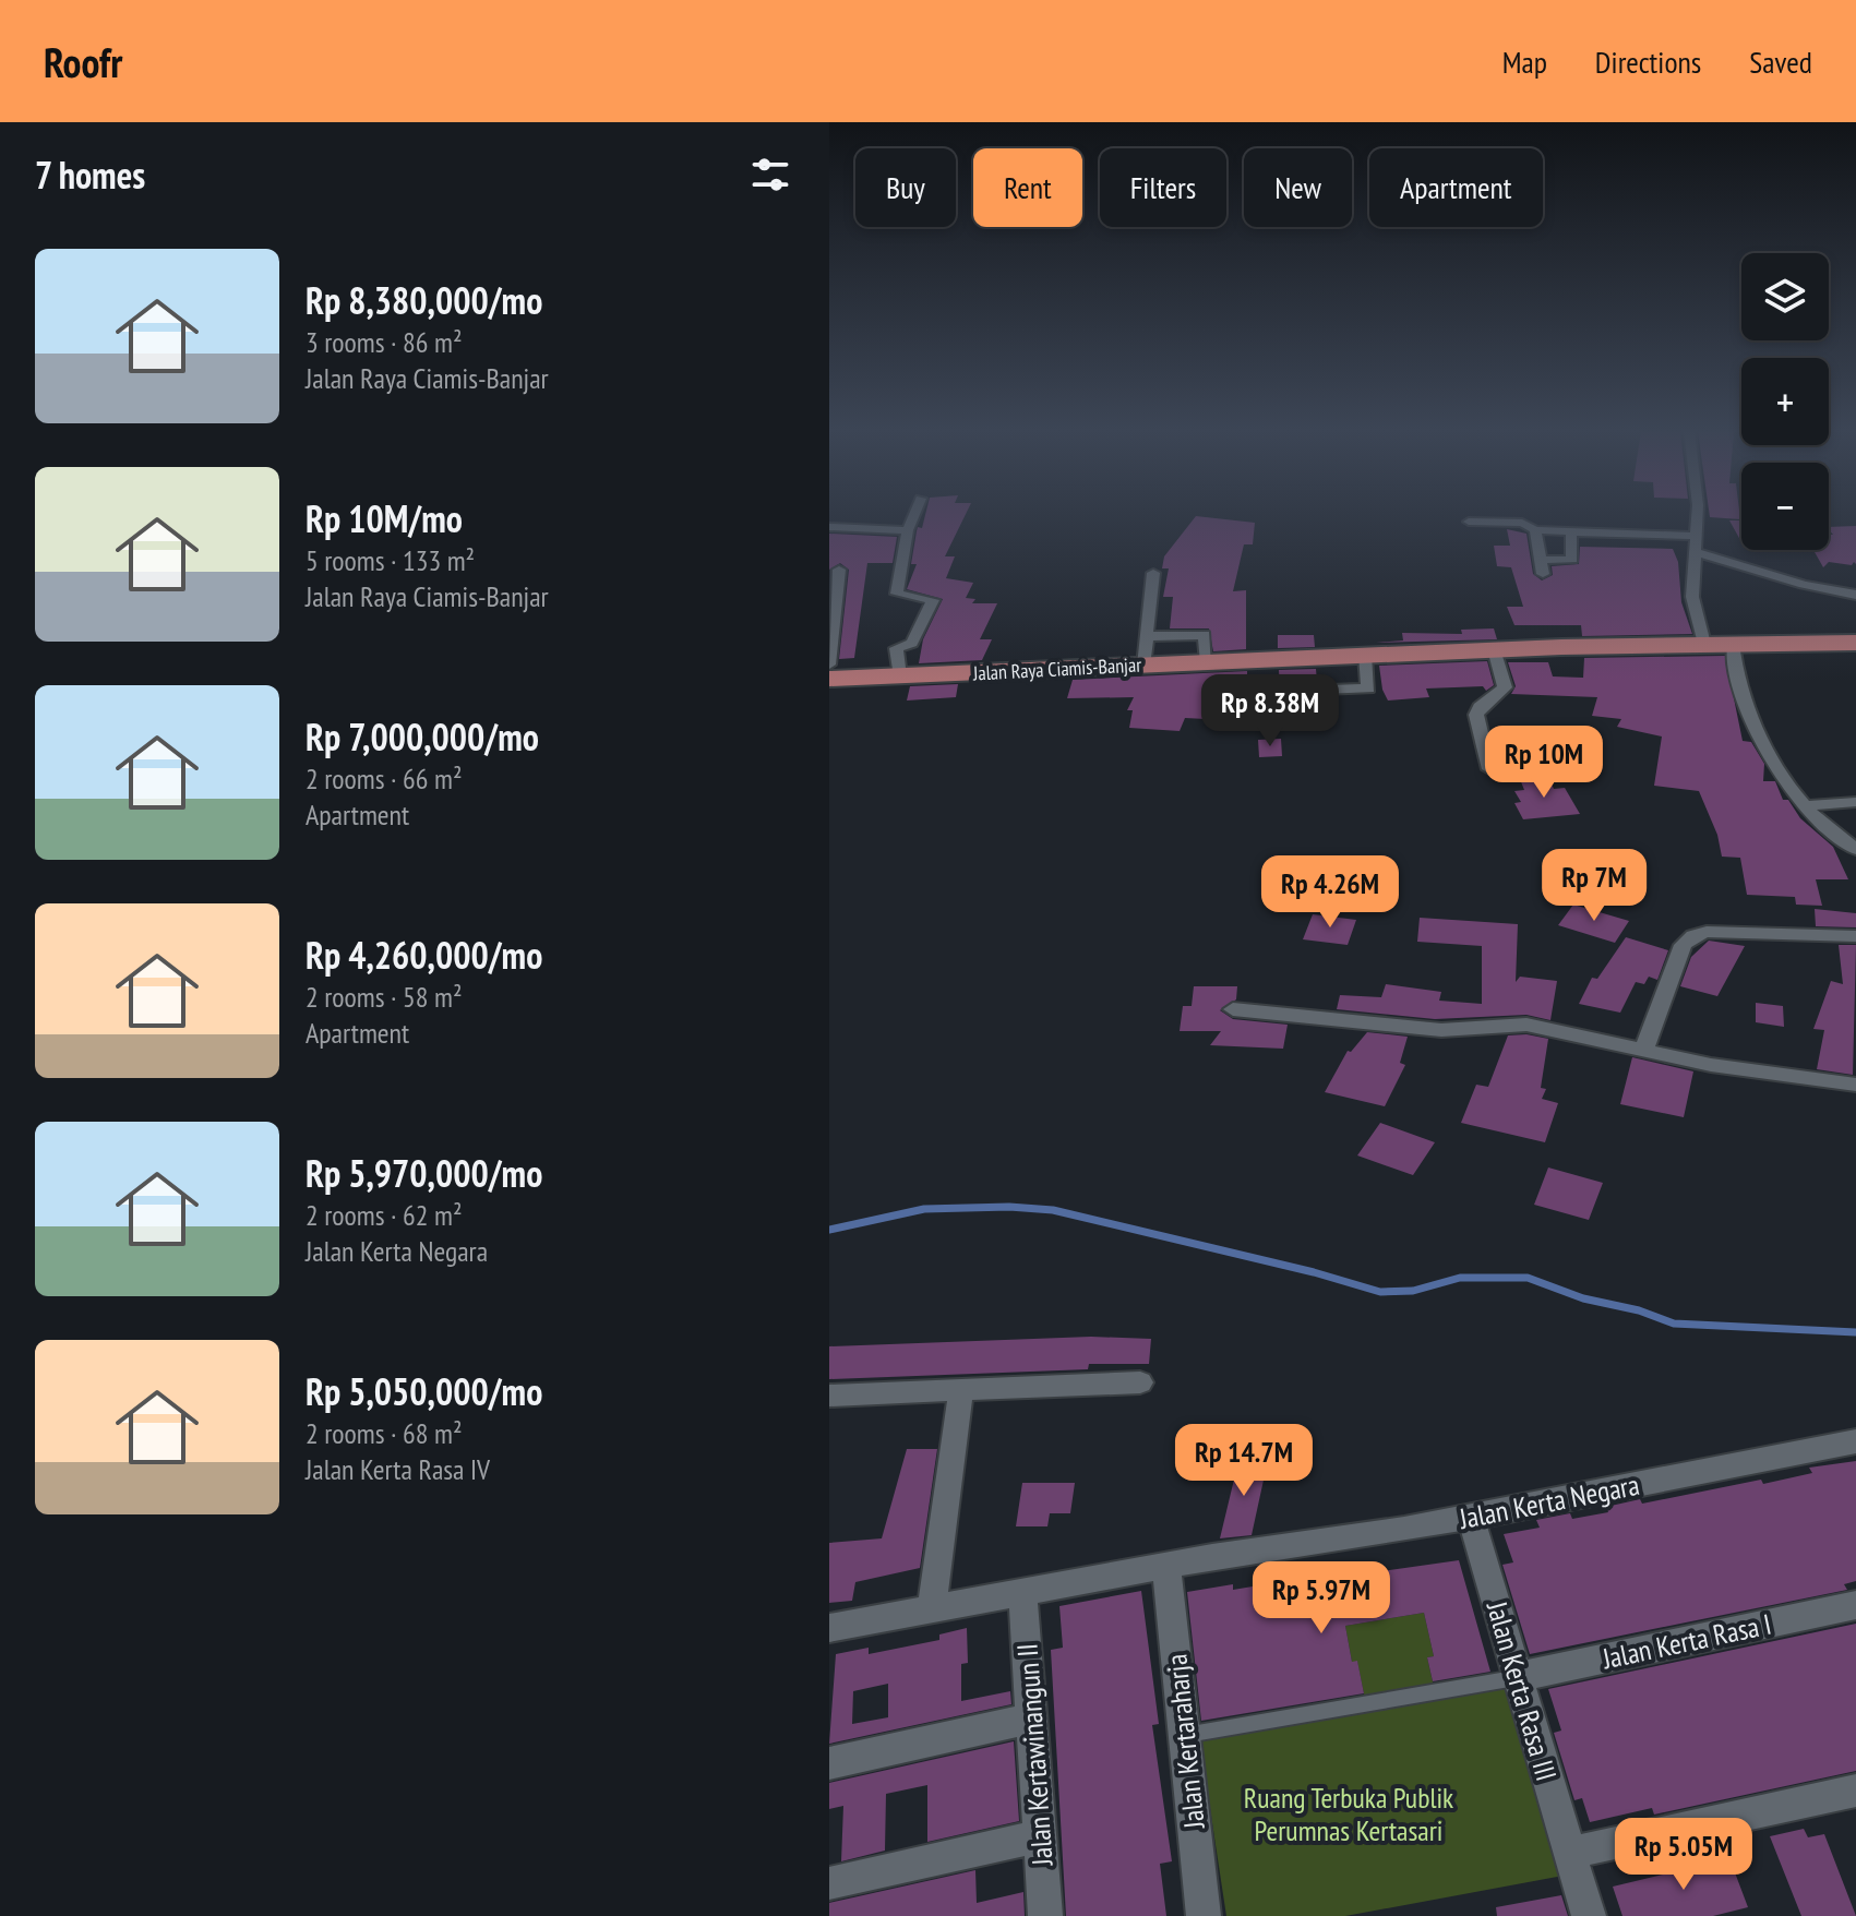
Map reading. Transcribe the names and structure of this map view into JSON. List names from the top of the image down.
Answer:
{
  "streets": {
    "highway": ["Jalan Raya Ciamis-Banjar"],
    "street": [
      "Jalan Kerta Negara",
      "Jalan Kerta Rasa I",
      "Jalan Kerta Rasa III",
      "Jalan Kertaraharja",
      "Jalan Kertawinangun II"
    ]
  },
  "crossings": [
    ["Jalan Kerta Negara", "Jalan Kerta Rasa III"],
    ["Jalan Kerta Negara", "Jalan Kertaraharja"],
    ["Jalan Kerta Negara", "Jalan Kertawinangun II"],
    ["Jalan Kerta Rasa I", "Jalan Kerta Rasa III"]
  ],
  "parks": ["Ruang Terbuka Publik Perumnas Kertasari"],
  "page": {
    "header": "Roofr",
    "nav": ["Map", "Directions", "Saved"],
    "heading": "7 homes",
    "chip": [
      "Buy",
      "Rent",
      "Filters",
      "New",
      "Apartment"
    ],
    "list": [
      {
        "name": "Rp 8,380,000/mo",
        "note": "3 rooms · 86 m² · Jalan Raya Ciamis-Banjar"
      },
      {
        "name": "Rp 10M/mo",
        "note": "5 rooms · 133 m² · Jalan Raya Ciamis-Banjar"
      },
      {
        "name": "Rp 7,000,000/mo",
        "note": "2 rooms · 66 m² · Apartment"
      },
      {
        "name": "Rp 4,260,000/mo",
        "note": "2 rooms · 58 m² · Apartment"
      },
      {
        "name": "Rp 5,970,000/mo",
        "note": "2 rooms · 62 m² · Jalan Kerta Negara"
      },
      {
        "name": "Rp 5,050,000/mo",
        "note": "2 rooms · 68 m² · Jalan Kerta Rasa IV"
      }
    ],
    "map_buttons": ["+", "−"],
    "price": [
      "Rp 8.38M",
      "Rp 10M",
      "Rp 7M",
      "Rp 4.26M",
      "Rp 14.7M",
      "Rp 5.97M",
      "Rp 5.05M"
    ]
  }
}
